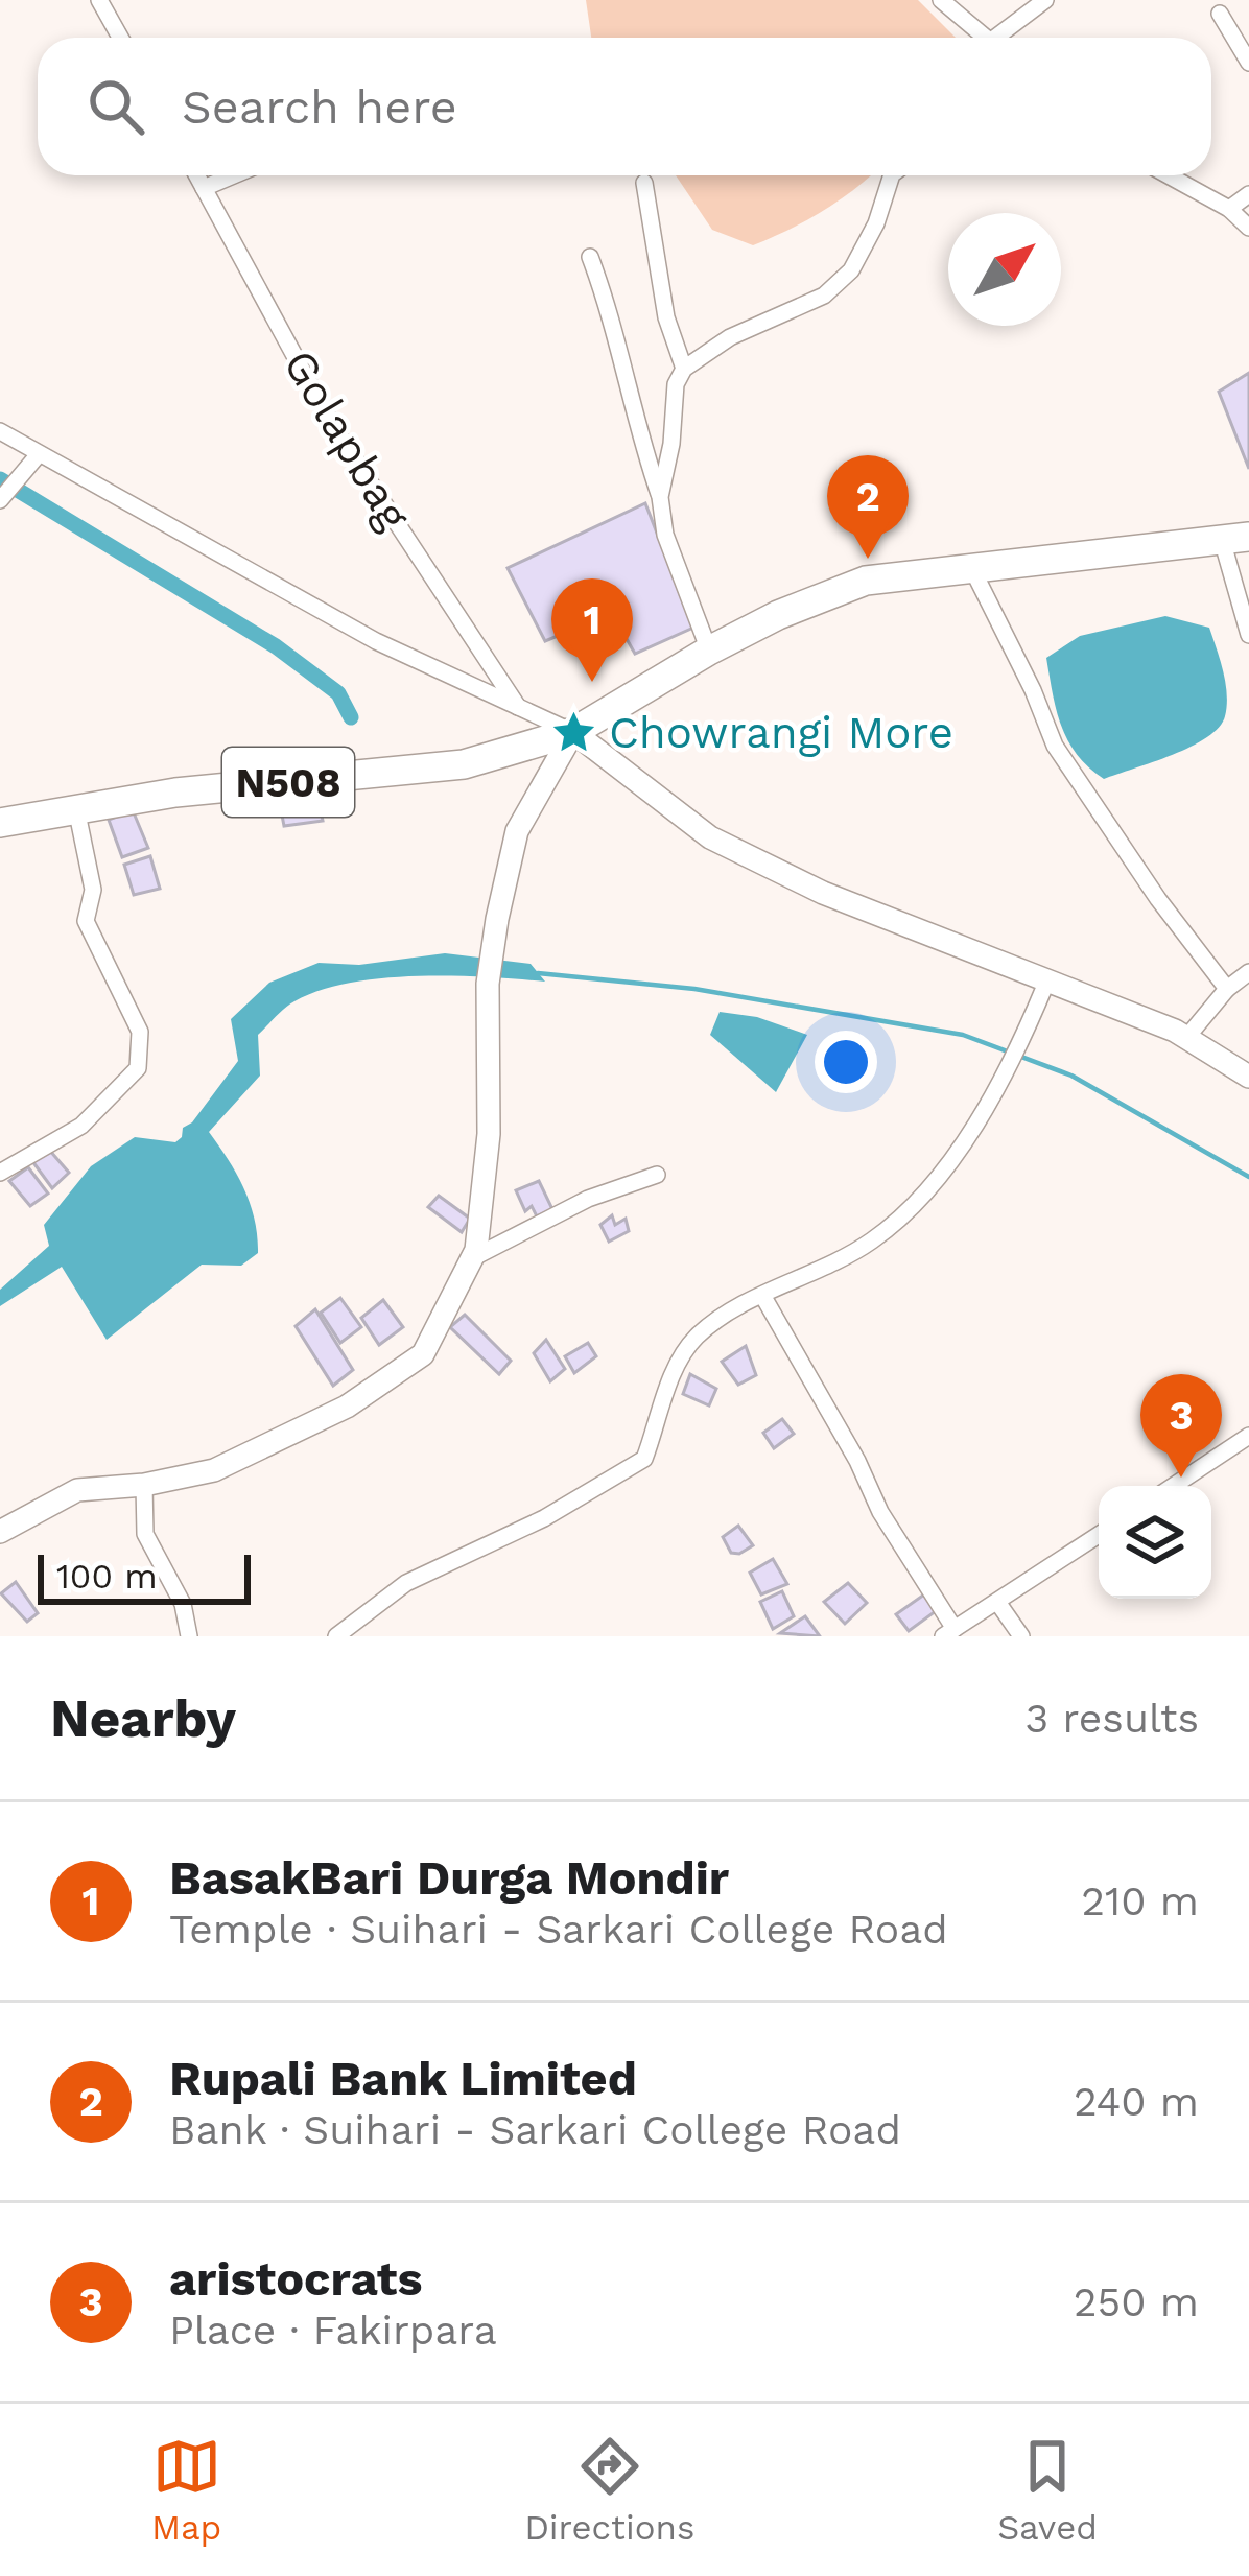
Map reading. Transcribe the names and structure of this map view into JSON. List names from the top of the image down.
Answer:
{
  "streets": {
    "highway": ["N508"],
    "street": ["Golapbag"]
  },
  "places": {
    "place": ["Chowrangi More"]
  },
  "scale_bar": "100 m",
  "north": "top right",
  "page": {
    "search": "Search here",
    "pins": ["2", "1", "3"],
    "scale": "100 m",
    "heading": ["Nearby", "3 results"],
    "list": [
      {
        "mark": "1",
        "name": "BasakBari Durga Mondir",
        "note": "Temple · Suihari - Sarkari College Road",
        "value": "210 m"
      },
      {
        "mark": "2",
        "name": "Rupali Bank Limited",
        "note": "Bank · Suihari - Sarkari College Road",
        "value": "240 m"
      },
      {
        "mark": "3",
        "name": "aristocrats",
        "note": "Place · Fakirpara",
        "value": "250 m"
      }
    ],
    "nav": ["Map", "Directions", "Saved"]
  }
}
